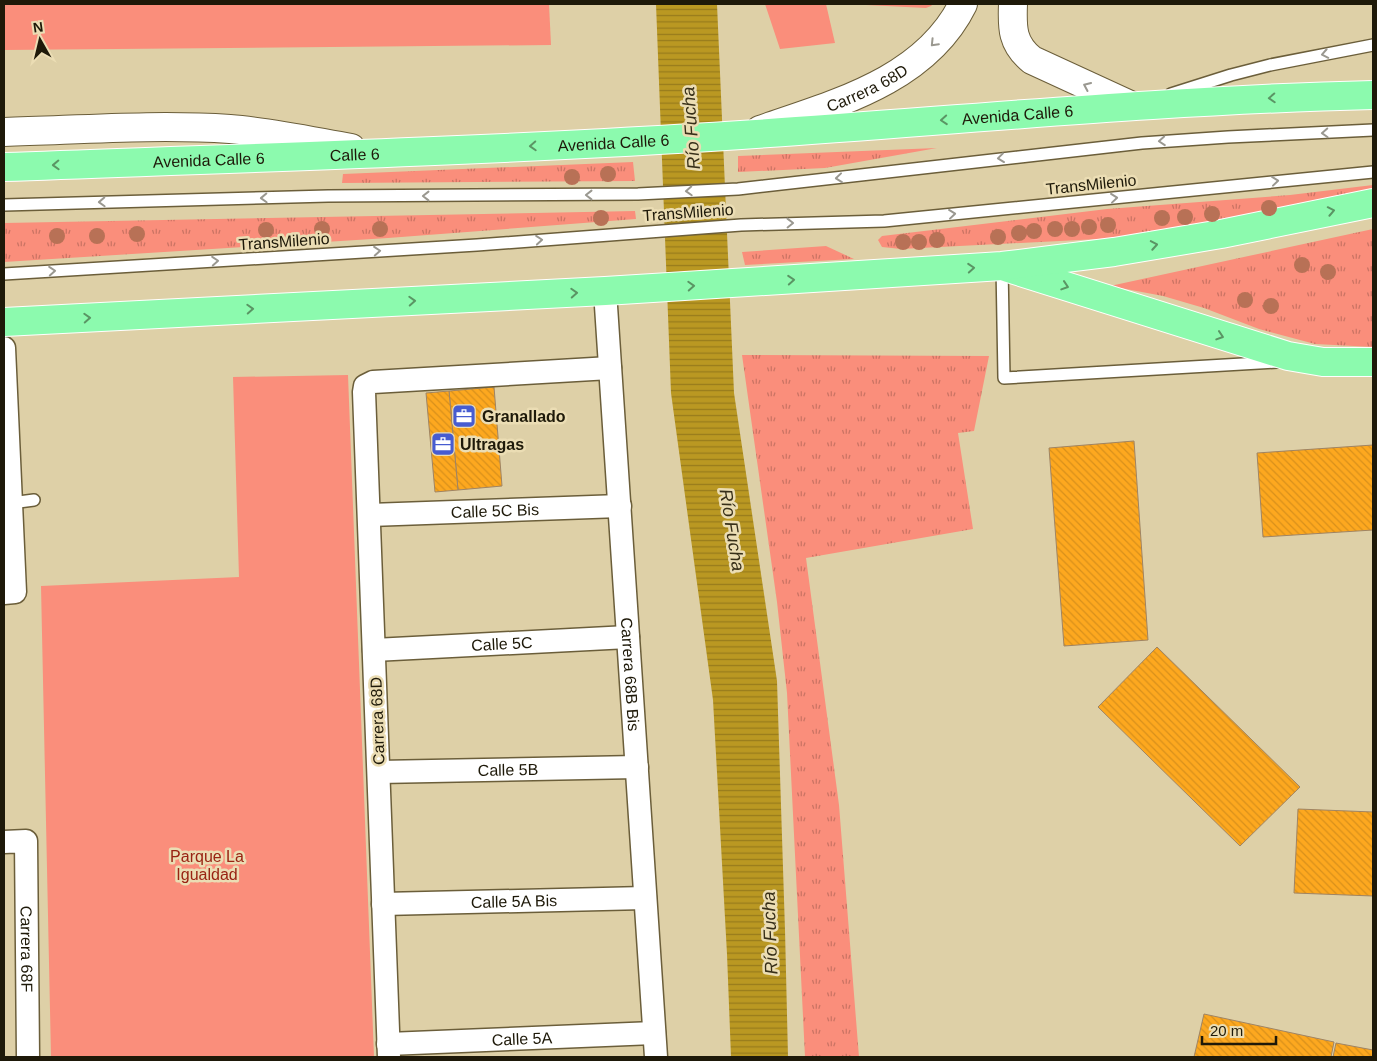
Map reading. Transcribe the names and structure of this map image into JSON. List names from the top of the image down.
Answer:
{
  "streets": {
    "highway": ["Avenida Calle 6"],
    "street": [
      "Carrera 68D",
      "Calle 6",
      "Calle 5C Bis",
      "Calle 5C",
      "Carrera 68B Bis",
      "Calle 5B",
      "Calle 5A Bis",
      "Carrera 68F",
      "Calle 5A"
    ],
    "lane": ["TransMilenio"]
  },
  "crossings": [
    ["Carrera 68D", "Avenida Calle 6"],
    ["Carrera 68D", "Calle 5C Bis"],
    ["Carrera 68D", "Calle 5C"],
    ["Carrera 68D", "Carrera 68B Bis"],
    ["Carrera 68D", "Calle 5B"],
    ["Carrera 68D", "Calle 5A Bis"],
    ["Carrera 68D", "Calle 5A"],
    ["Avenida Calle 6", "Calle 6"],
    ["Calle 5C Bis", "Carrera 68B Bis"],
    ["Calle 5C", "Carrera 68B Bis"],
    ["Carrera 68B Bis", "Calle 5B"],
    ["Carrera 68B Bis", "Calle 5A Bis"],
    ["Carrera 68B Bis", "Calle 5A"]
  ],
  "water": ["Río Fucha"],
  "parks": ["Parque La Igualdad"],
  "places": {
    "office": ["Granallado", "Ultragas"]
  },
  "scale_bar": "20 m",
  "north": "top"
}
